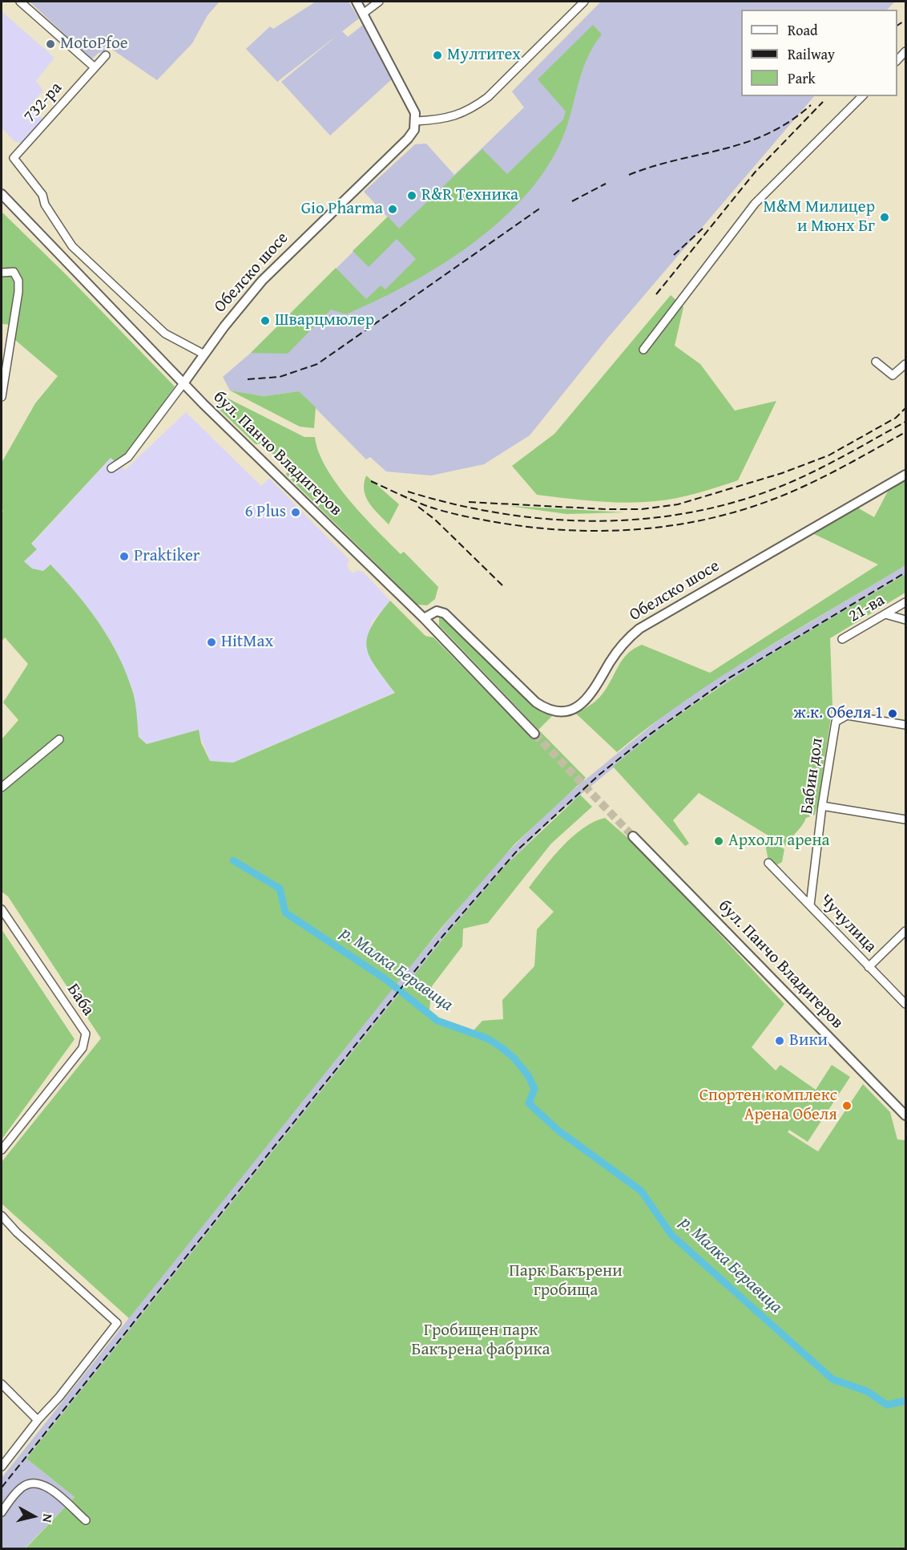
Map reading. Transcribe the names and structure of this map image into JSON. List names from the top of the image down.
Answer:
{
  "streets": {
    "street": [
      "732-ра",
      "Обелско шосе",
      "бул. Панчо Владигеров",
      "21-ва",
      "Бабин дол",
      "Чучулица",
      "Баба"
    ]
  },
  "crossings": [
    ["732-ра", "Обелско шосе"],
    ["Обелско шосе", "бул. Панчо Владигеров"],
    ["Бабин дол", "Чучулица"]
  ],
  "water": ["р. Малка Беравица"],
  "parks": ["Парк Бакърени гробища", "Гробищен парк Бакърена фабрика"],
  "places": [
    "MotoPfoe",
    "Мултитех",
    "R&R Техника",
    "Gio Pharma",
    "М&M Mилицер и Мюнх Бг",
    "Шварцмюлер",
    "6 Plus",
    "Praktiker",
    "HitMax",
    "ж.к. Обеля 1",
    "Архолл арена",
    "Вики",
    "Спортен комплекс Арена Обеля"
  ],
  "legend": ["Road", "Railway", "Park"],
  "north": "right"
}
